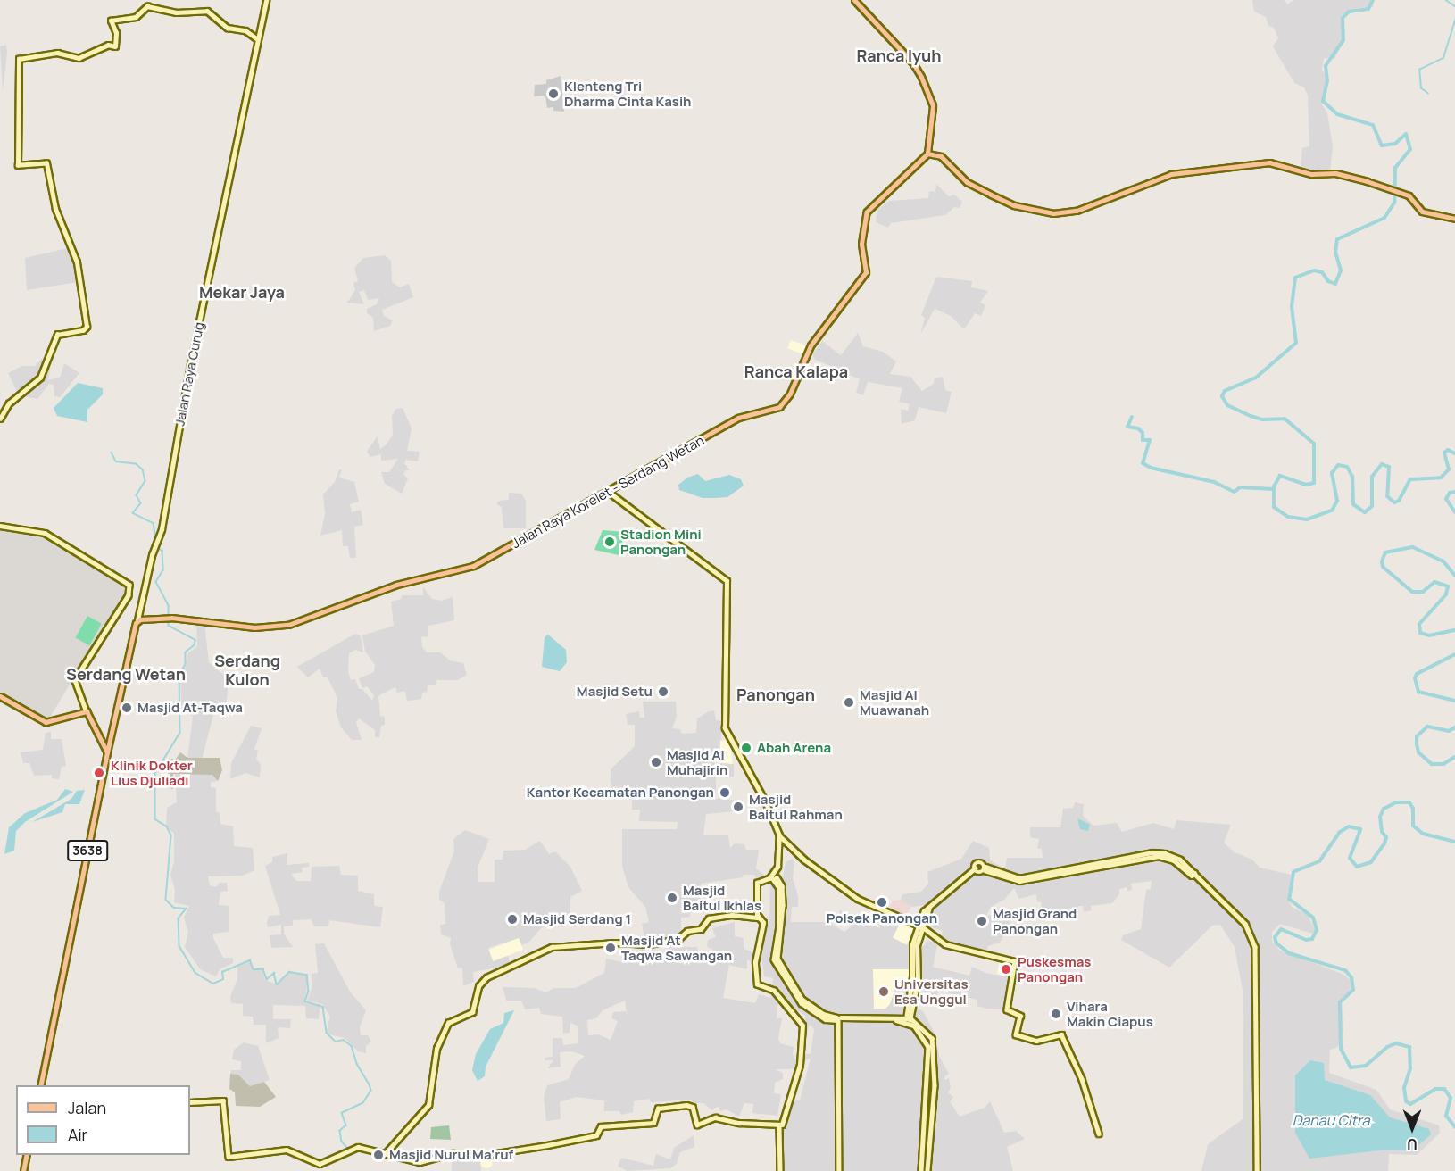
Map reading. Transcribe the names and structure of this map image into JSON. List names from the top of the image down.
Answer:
{
  "streets": {
    "main road": ["Jalan Raya Korelet - Serdang Wetan", "3638"],
    "street": ["Jalan Raya Curug"]
  },
  "crossings": [
    ["Jalan Raya Curug", "Jalan Raya Korelet - Serdang Wetan"]
  ],
  "districts": [
    "Ranca Iyuh",
    "Mekar Jaya",
    "Ranca Kalapa",
    "Serdang Kulon",
    "Serdang Wetan",
    "Panongan"
  ],
  "water": ["Danau Citra"],
  "places": [
    "Klenteng Tri Dharma Cinta Kasih",
    "Stadion Mini Panongan",
    "Masjid Setu",
    "Masjid Al Muawanah",
    "Masjid At-Taqwa",
    "Abah Arena",
    "Masjid Al Muhajirin",
    "Klinik Dokter Lius Djuliadi",
    "Kantor Kecamatan Panongan",
    "Masjid Baitul Rahman",
    "Masjid Baitul Ikhlas",
    "Polsek Panongan",
    "Masjid Serdang 1",
    "Masjid Grand Panongan",
    "Masjid At Taqwa Sawangan",
    "Puskesmas Panongan",
    "Universitas Esa Unggul",
    "Vihara Makin Ciapus",
    "Masjid Nurul Ma'ruf"
  ],
  "legend": ["Jalan", "Air"],
  "north": "bottom"
}
